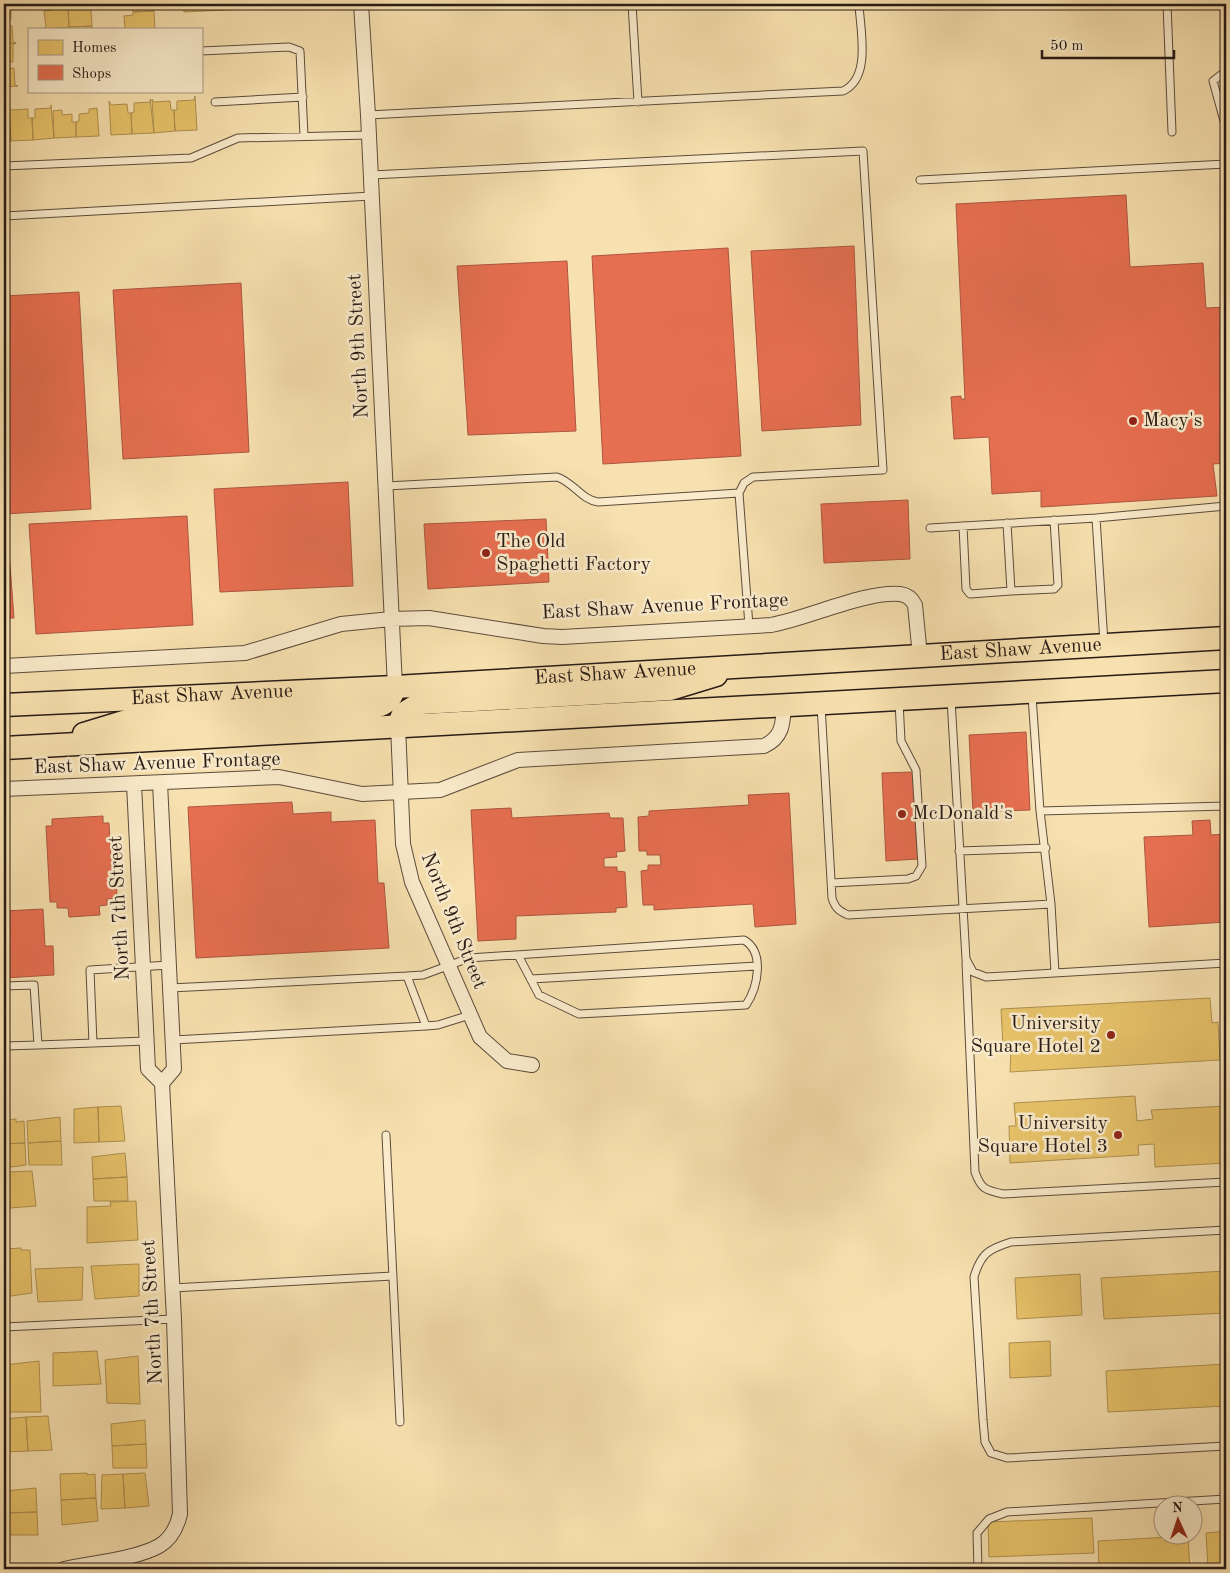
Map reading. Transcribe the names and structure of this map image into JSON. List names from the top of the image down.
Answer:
{
  "streets": {
    "main road": ["East Shaw Avenue"],
    "street": ["North 9th Street", "East Shaw Avenue Frontage", "North 7th Street"]
  },
  "crossings": [
    ["North 9th Street", "East Shaw Avenue Frontage"],
    ["North 9th Street", "East Shaw Avenue"],
    ["East Shaw Avenue Frontage", "East Shaw Avenue"],
    ["East Shaw Avenue Frontage", "North 7th Street"]
  ],
  "places": [
    "Macy's",
    "The Old Spaghetti Factory",
    "McDonald's",
    "University Square Hotel 2",
    "University Square Hotel 3"
  ],
  "legend": ["Homes", "Shops"],
  "scale_bar": "50 m",
  "north": "top"
}
